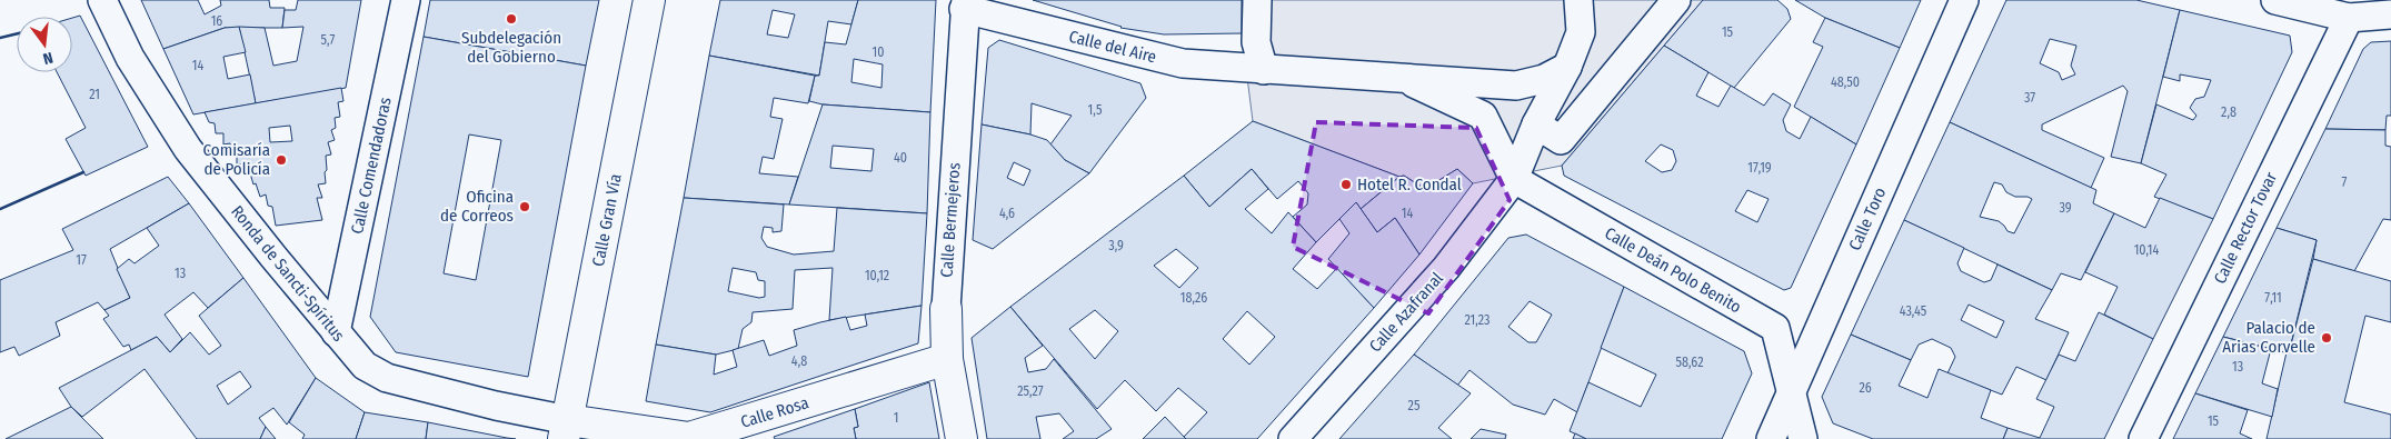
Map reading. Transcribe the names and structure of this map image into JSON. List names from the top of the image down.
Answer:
{
  "streets": {
    "street": [
      "Calle del Aire",
      "Calle Comendadoras",
      "Calle Toro",
      "Calle Gran Vía",
      "Calle Bermejeros",
      "Calle Rector Tovar",
      "Calle Deán Polo Benito",
      "Ronda de Sancti-Spíritus",
      "Calle Azafranal",
      "Calle Rosa"
    ]
  },
  "crossings": [
    ["Calle del Aire", "Calle Bermejeros"],
    ["Calle del Aire", "Calle Azafranal"],
    ["Calle Comendadoras", "Ronda de Sancti-Spíritus"],
    ["Calle Toro", "Calle Deán Polo Benito"],
    ["Calle Gran Vía", "Ronda de Sancti-Spíritus"],
    ["Calle Gran Vía", "Calle Rosa"],
    ["Calle Bermejeros", "Calle Rosa"],
    ["Calle Deán Polo Benito", "Calle Azafranal"],
    ["Ronda de Sancti-Spíritus", "Calle Rosa"]
  ],
  "places": [
    "Subdelegación del Gobierno",
    "Comisaría de Policía",
    "Hotel R. Condal",
    "Oficina de Correos",
    "Palacio de Arias Corvelle"
  ],
  "house_numbers": [
    "16",
    "15",
    "5,7",
    "10",
    "14",
    "48,50",
    "21",
    "37",
    "1,5",
    "2,8",
    "40",
    "17,19",
    "7",
    "39",
    "4,6",
    "14",
    "3,9",
    "10,14",
    "17",
    "13",
    "10,12",
    "18,26",
    "7,11",
    "43,45",
    "21,23",
    "4,8",
    "58,62",
    "13",
    "26",
    "25,27",
    "25",
    "1",
    "15"
  ],
  "north": "bottom"
}
